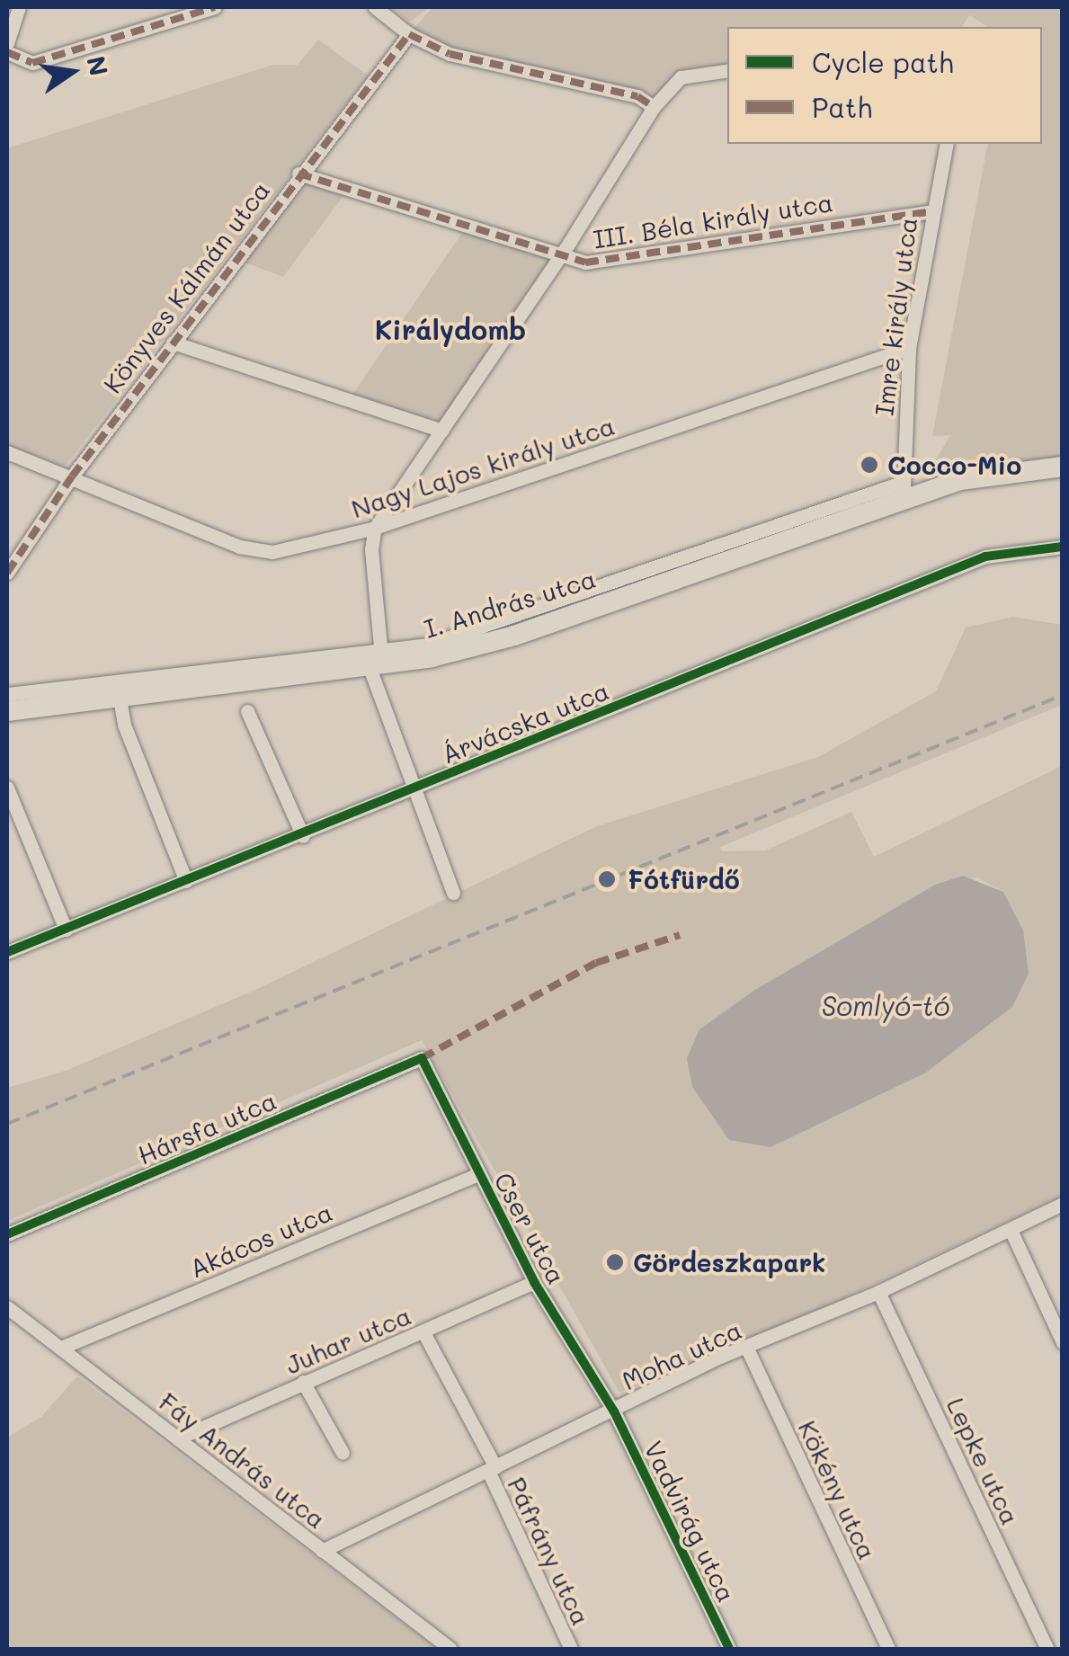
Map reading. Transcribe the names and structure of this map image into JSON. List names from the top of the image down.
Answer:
{
  "streets": {
    "main road": ["I. András utca"],
    "street": [
      "III. Béla király utca",
      "Könyves Kálmán utca",
      "Imre király utca",
      "Nagy Lajos király utca",
      "Árvácska utca",
      "Hársfa utca",
      "Cser utca",
      "Akácos utca",
      "Juhar utca",
      "Moha utca",
      "Fáy András utca",
      "Lepke utca",
      "Kökény utca",
      "Vadvirág utca",
      "Páfrány utca"
    ]
  },
  "crossings": [
    ["III. Béla király utca", "Könyves Kálmán utca"],
    ["III. Béla király utca", "Imre király utca"],
    ["Könyves Kálmán utca", "Nagy Lajos király utca"],
    ["Imre király utca", "Nagy Lajos király utca"],
    ["Imre király utca", "I. András utca"],
    ["Hársfa utca", "Cser utca"],
    ["Cser utca", "Akácos utca"],
    ["Cser utca", "Juhar utca"],
    ["Cser utca", "Moha utca"],
    ["Cser utca", "Vadvirág utca"],
    ["Akácos utca", "Fáy András utca"],
    ["Juhar utca", "Fáy András utca"],
    ["Juhar utca", "Páfrány utca"],
    ["Moha utca", "Fáy András utca"],
    ["Moha utca", "Lepke utca"],
    ["Moha utca", "Kökény utca"],
    ["Moha utca", "Vadvirág utca"],
    ["Moha utca", "Páfrány utca"]
  ],
  "districts": ["Királydomb"],
  "water": ["Somlyó-tó"],
  "places": ["Cocco-Mio", "Fótfürdő", "Gördeszkapark"],
  "legend": ["Cycle path", "Path"],
  "north": "right"
}
